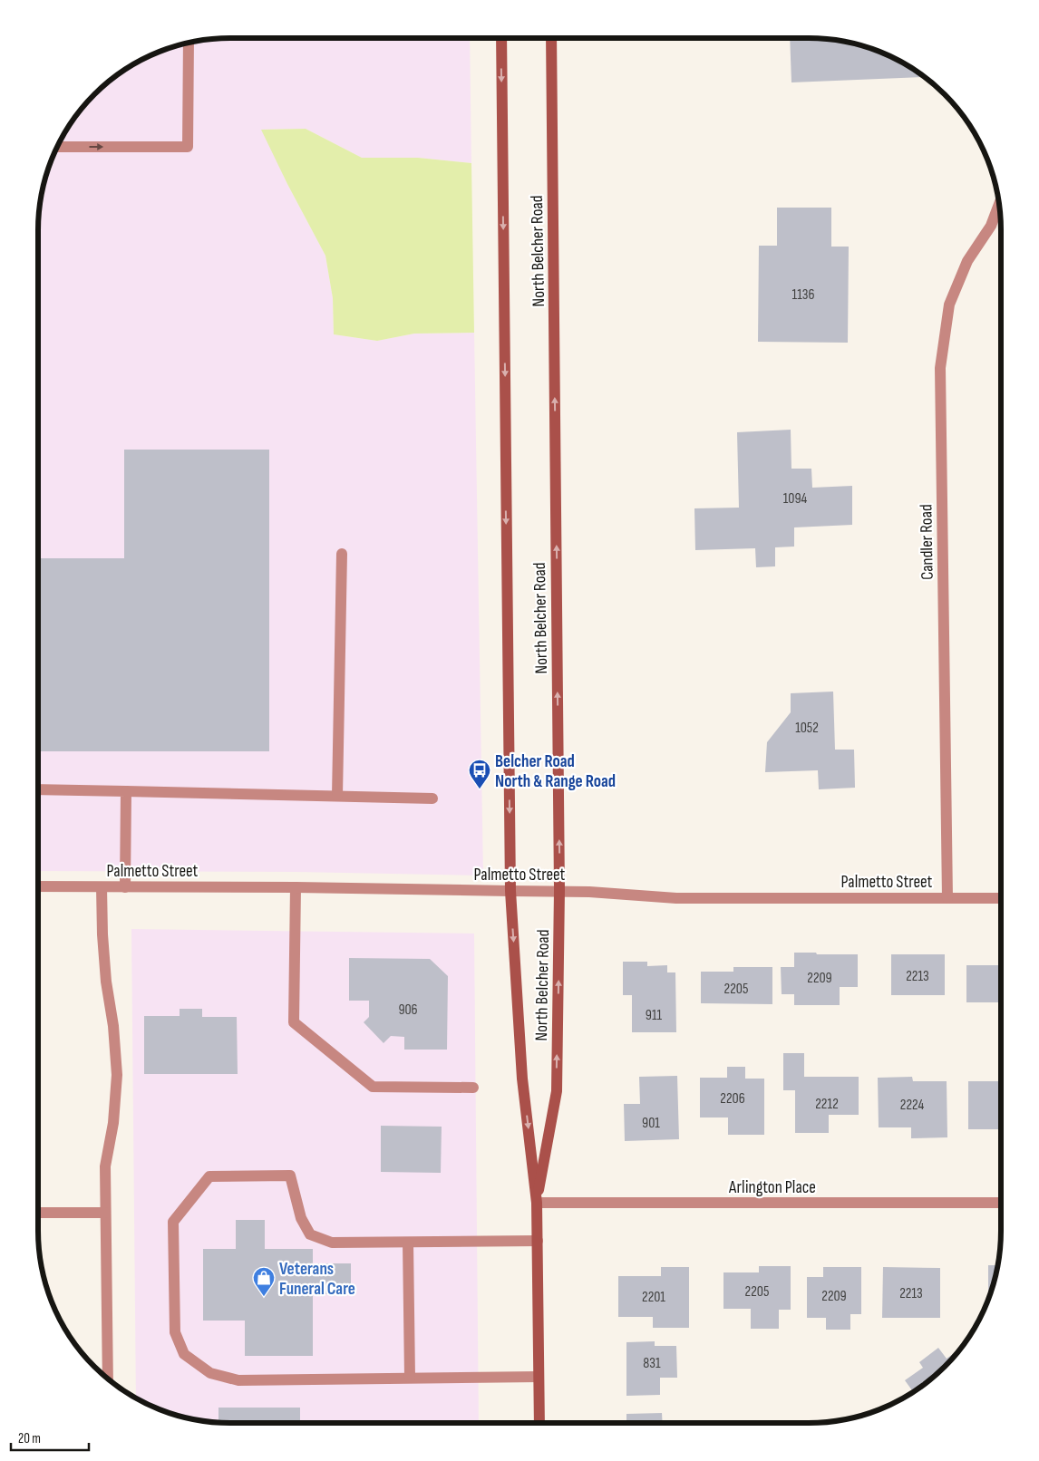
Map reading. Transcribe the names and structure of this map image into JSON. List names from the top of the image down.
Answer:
{
  "streets": {
    "main road": ["North Belcher Road"],
    "street": ["Candler Road", "Palmetto Street", "Arlington Place"]
  },
  "crossings": [
    ["North Belcher Road", "Palmetto Street"],
    ["North Belcher Road", "Arlington Place"],
    ["Candler Road", "Palmetto Street"]
  ],
  "places": {
    "bus stop": ["Belcher Road North & Range Road"],
    "shop": ["Veterans Funeral Care"]
  },
  "house_numbers": [
    "1136",
    "1094",
    "1052",
    "2213",
    "2209",
    "2205",
    "906",
    "911",
    "2206",
    "2212",
    "2224",
    "901",
    "2205",
    "2213",
    "2209",
    "2201",
    "831"
  ],
  "scale_bar": "20 m"
}
